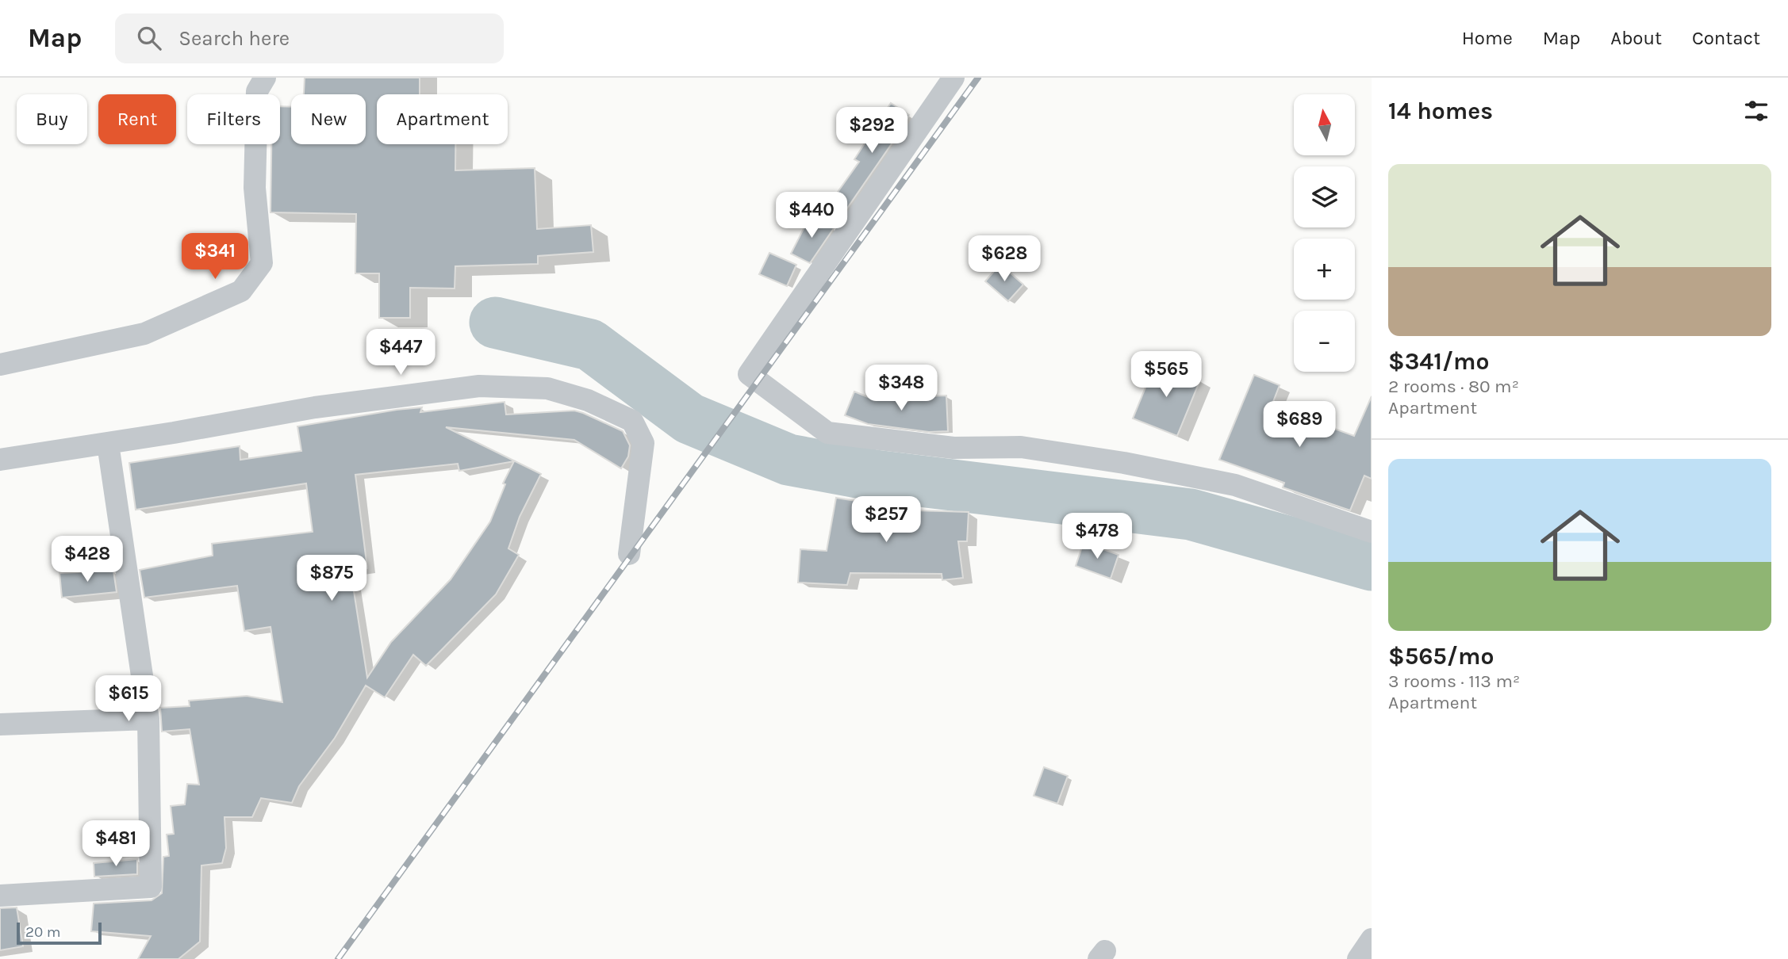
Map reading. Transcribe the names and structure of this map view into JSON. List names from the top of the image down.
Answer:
{
  "scale_bar": "20 m",
  "north": "top",
  "page": {
    "header": "Map",
    "search": "Search here",
    "nav": [
      "Home",
      "Map",
      "About",
      "Contact"
    ],
    "heading": "14 homes",
    "map_buttons": ["+", "−"],
    "chip": [
      "Buy",
      "Rent",
      "Filters",
      "New",
      "Apartment"
    ],
    "price": [
      "$292",
      "$440",
      "$341",
      "$628",
      "$447",
      "$565",
      "$348",
      "$689",
      "$257",
      "$478",
      "$428",
      "$875",
      "$615",
      "$481"
    ],
    "list": [
      {
        "name": "$341/mo",
        "note": "2 rooms · 80 m² · Apartment"
      },
      {
        "name": "$565/mo",
        "note": "3 rooms · 113 m² · Apartment"
      }
    ],
    "scale": "20 m"
  }
}
